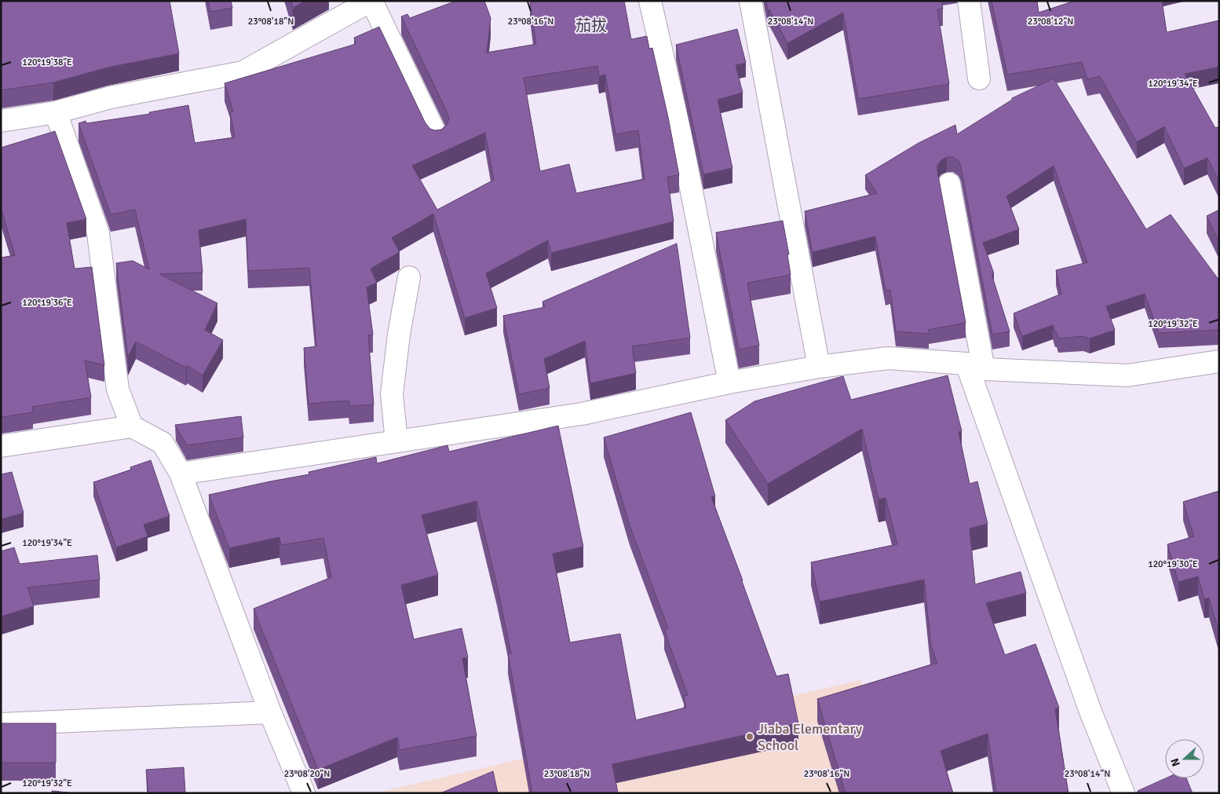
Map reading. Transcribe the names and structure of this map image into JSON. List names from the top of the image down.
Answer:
{
  "districts": ["茄拔"],
  "places": ["Jiaba Elementary School"],
  "north": "left",
  "coordinates": [
    "23°08'18\"N",
    "23°08'16\"N",
    "23°08'14\"N",
    "23°08'12\"N",
    "120°19'38\"E",
    "120°19'34\"E",
    "120°19'36\"E",
    "120°19'32\"E",
    "120°19'30\"E",
    "23°08'20\"N"
  ]
}
